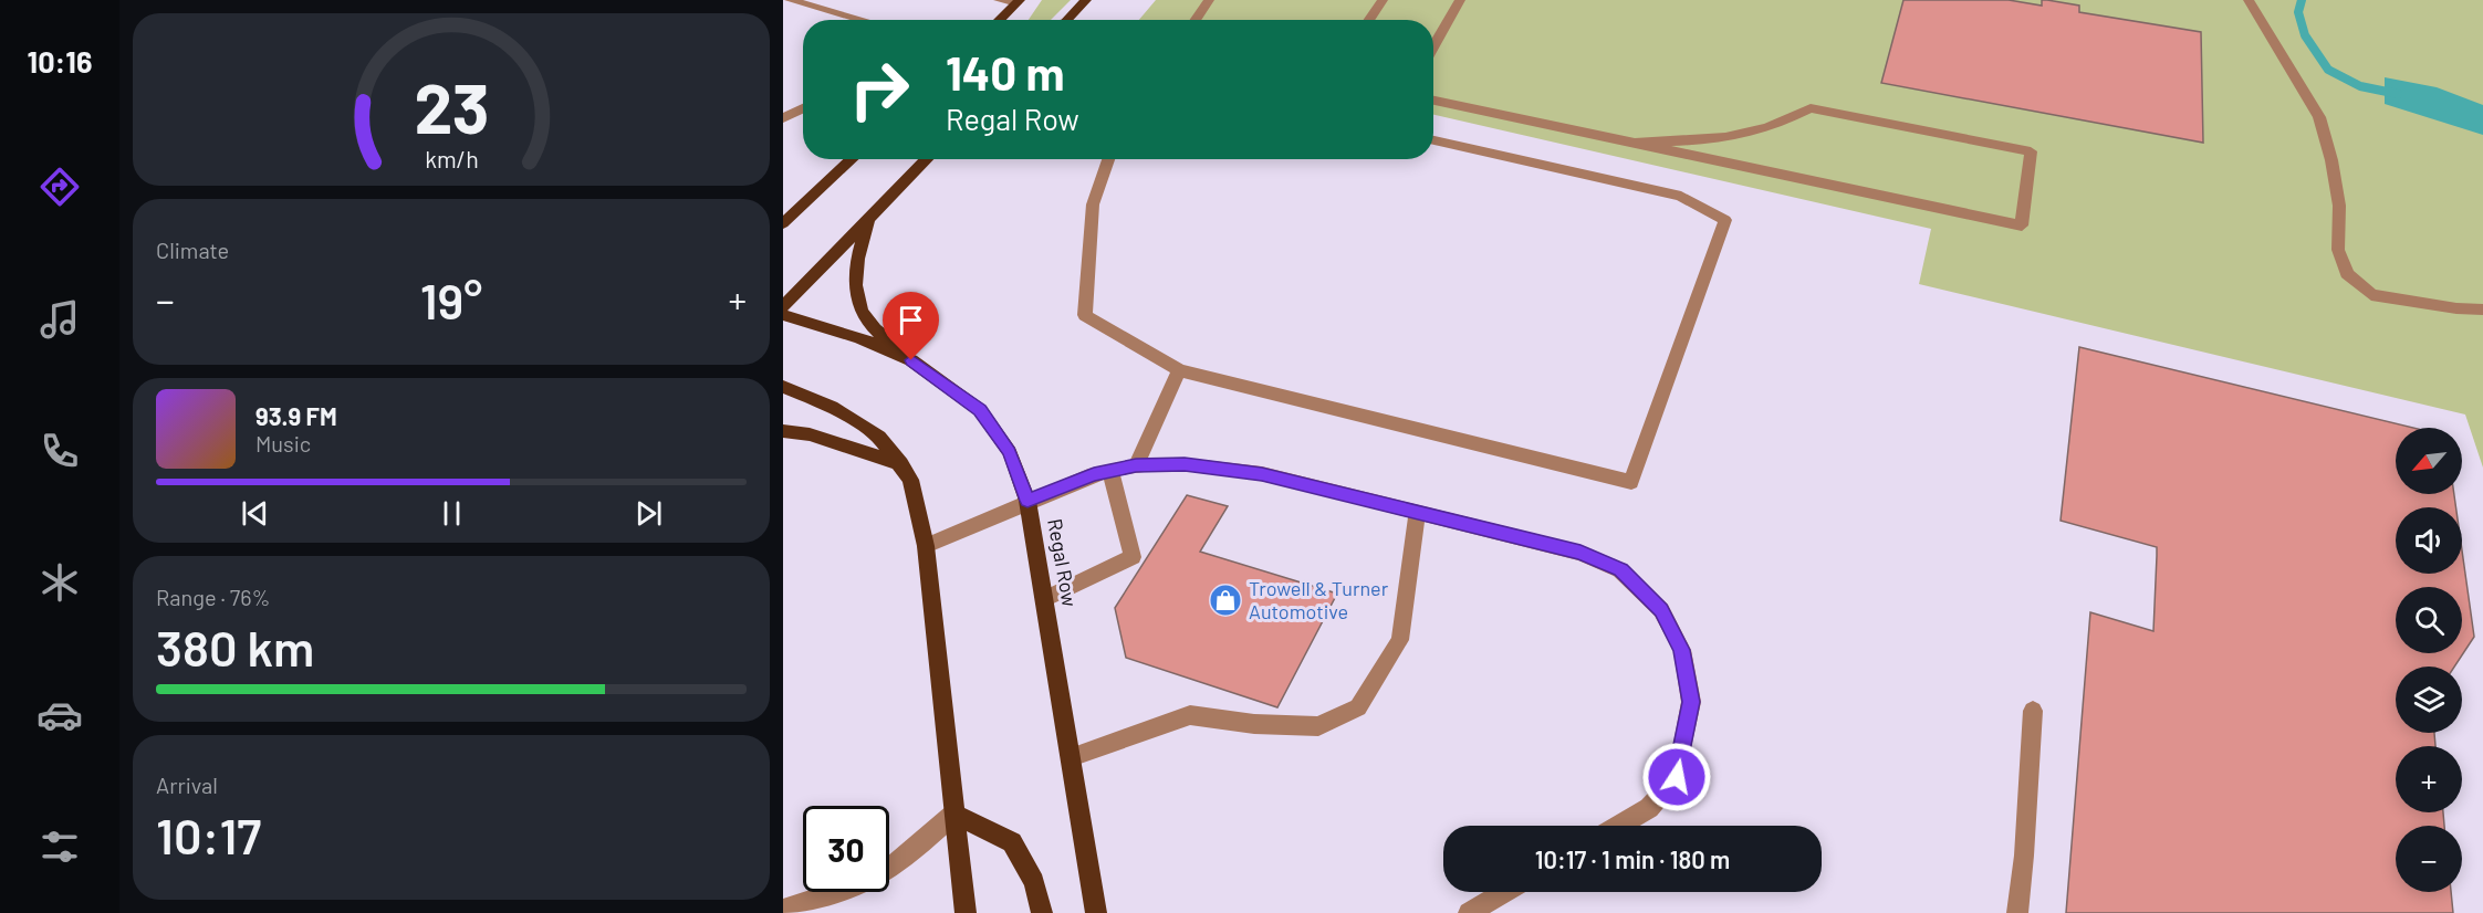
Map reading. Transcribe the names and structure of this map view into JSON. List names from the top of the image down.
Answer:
{
  "streets": {
    "main road": ["Regal Row"]
  },
  "places": {
    "shop": ["Trowell & Turner Automotive"]
  },
  "north": "bottom left",
  "page": {
    "tabs": "10:16",
    "turn": ["140 m", "Regal Row"],
    "tile": [
      "Climate",
      ["Range · 76%", "380 km"],
      ["Arrival", "10:17"]
    ],
    "heat": ["−", "19°", "+"],
    "song": ["93.9 FM", "Music"],
    "map_buttons": ["+", "−"],
    "limit": "30",
    "trip": "10:17 · 1 min · 180 m",
    "gauge": ["23", "km/h"]
  }
}
